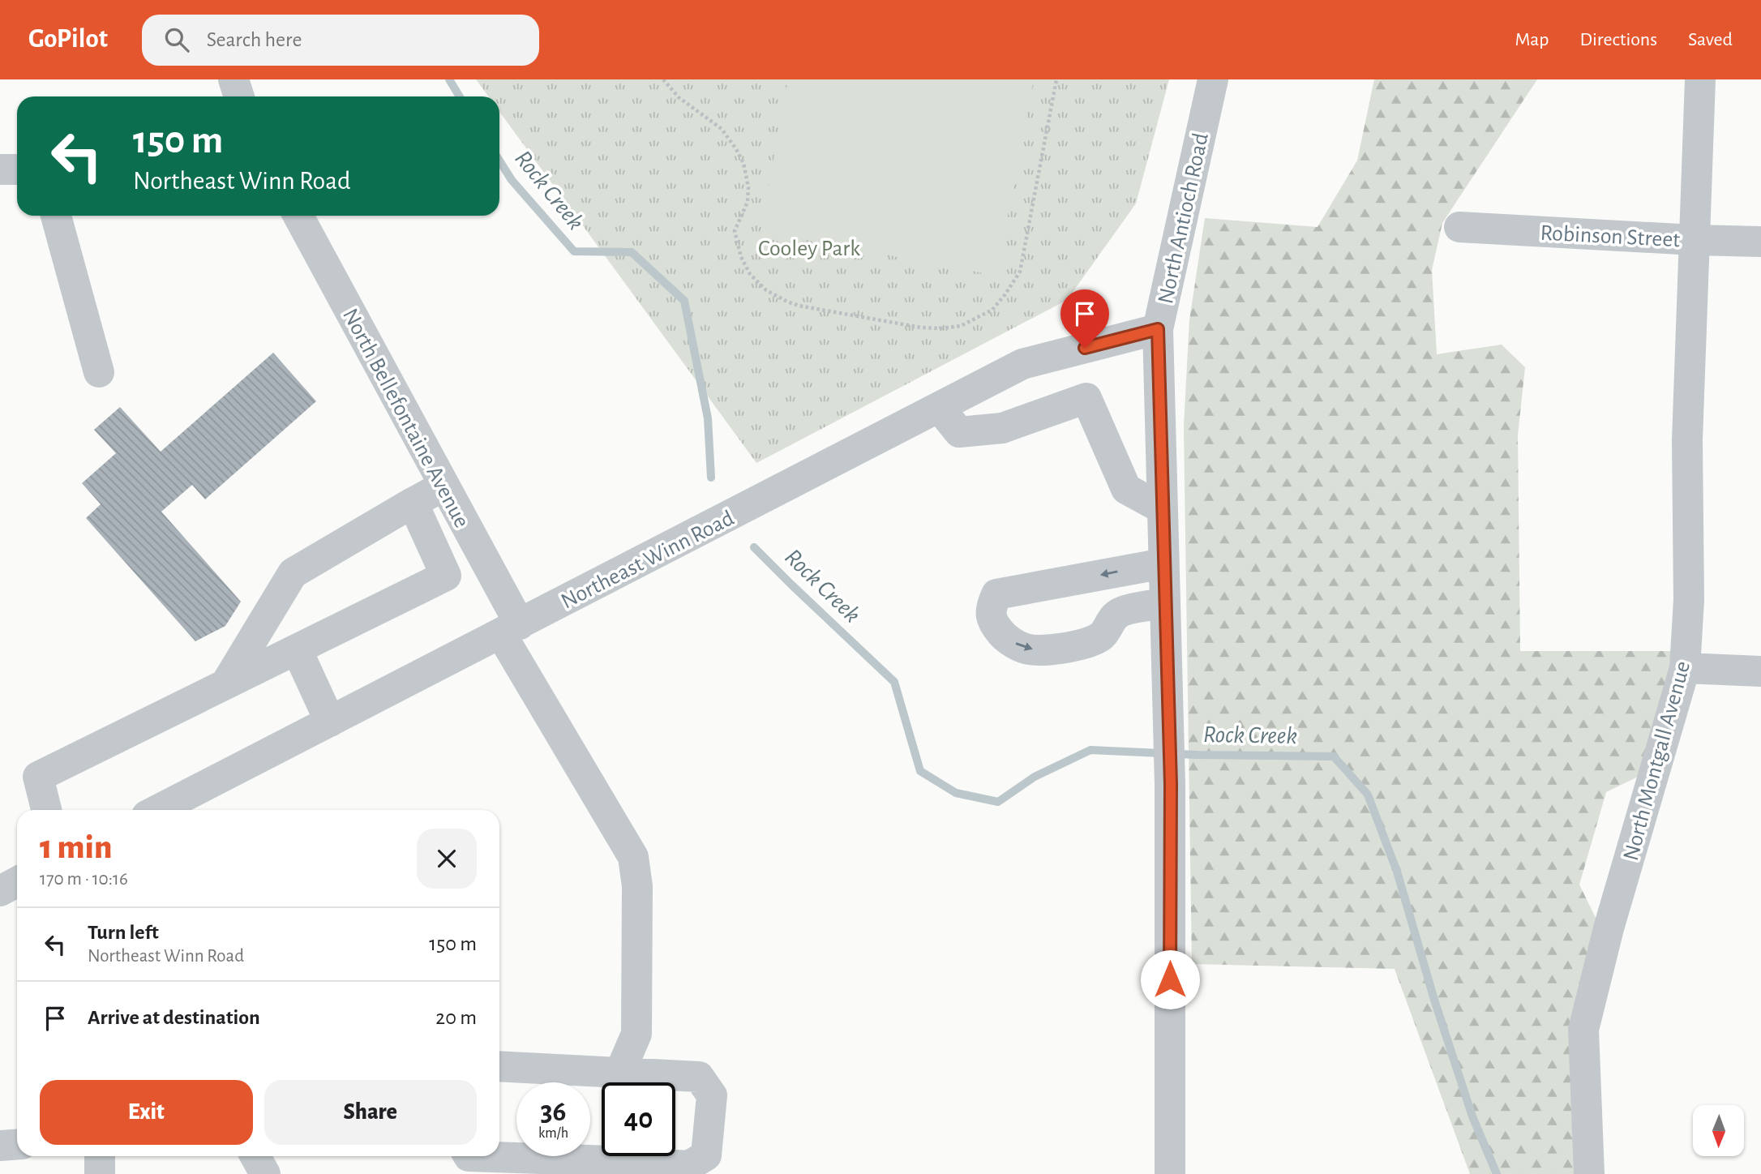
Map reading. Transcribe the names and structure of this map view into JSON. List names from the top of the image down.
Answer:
{
  "streets": {
    "street": [
      "North Antioch Road",
      "Robinson Street",
      "North Bellefontaine Avenue",
      "Northeast Winn Road",
      "North Montgall Avenue"
    ]
  },
  "crossings": [
    ["North Antioch Road", "Northeast Winn Road"],
    ["Robinson Street", "North Montgall Avenue"],
    ["North Bellefontaine Avenue", "Northeast Winn Road"]
  ],
  "water": ["Rock Creek"],
  "parks": ["Cooley Park"],
  "north": "bottom",
  "page": {
    "header": "GoPilot",
    "search": "Search here",
    "nav": ["Map", "Directions", "Saved"],
    "turn": ["150 m", "Northeast Winn Road"],
    "heading": ["1 min", "170 m · 10:16"],
    "list": [
      {
        "name": "Turn left",
        "note": "Northeast Winn Road",
        "value": "150 m"
      },
      {
        "name": "Arrive at destination",
        "value": "20 m"
      }
    ],
    "buttons": ["Exit", "Share"],
    "speed": "36 km/h",
    "limit": "40"
  }
}
